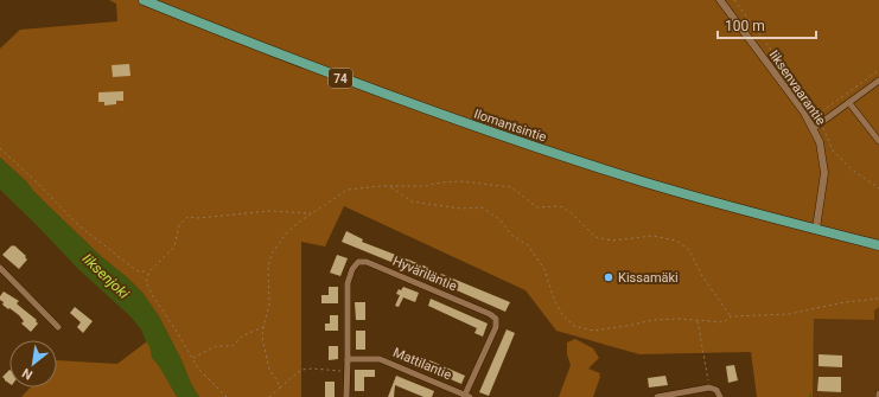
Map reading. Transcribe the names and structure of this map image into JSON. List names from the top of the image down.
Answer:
{
  "streets": {
    "main road": ["74", "Ilomantsintie"],
    "street": ["Iiksenvaarantie", "Hyväriläntie", "Mattilantie"]
  },
  "crossings": [
    ["Iiksenvaarantie", "Ilomantsintie"],
    ["Hyväriläntie", "Mattilantie"]
  ],
  "water": ["Iiksenjoki"],
  "places": ["Kissamäki"],
  "scale_bar": "100 m",
  "north": "bottom left"
}
